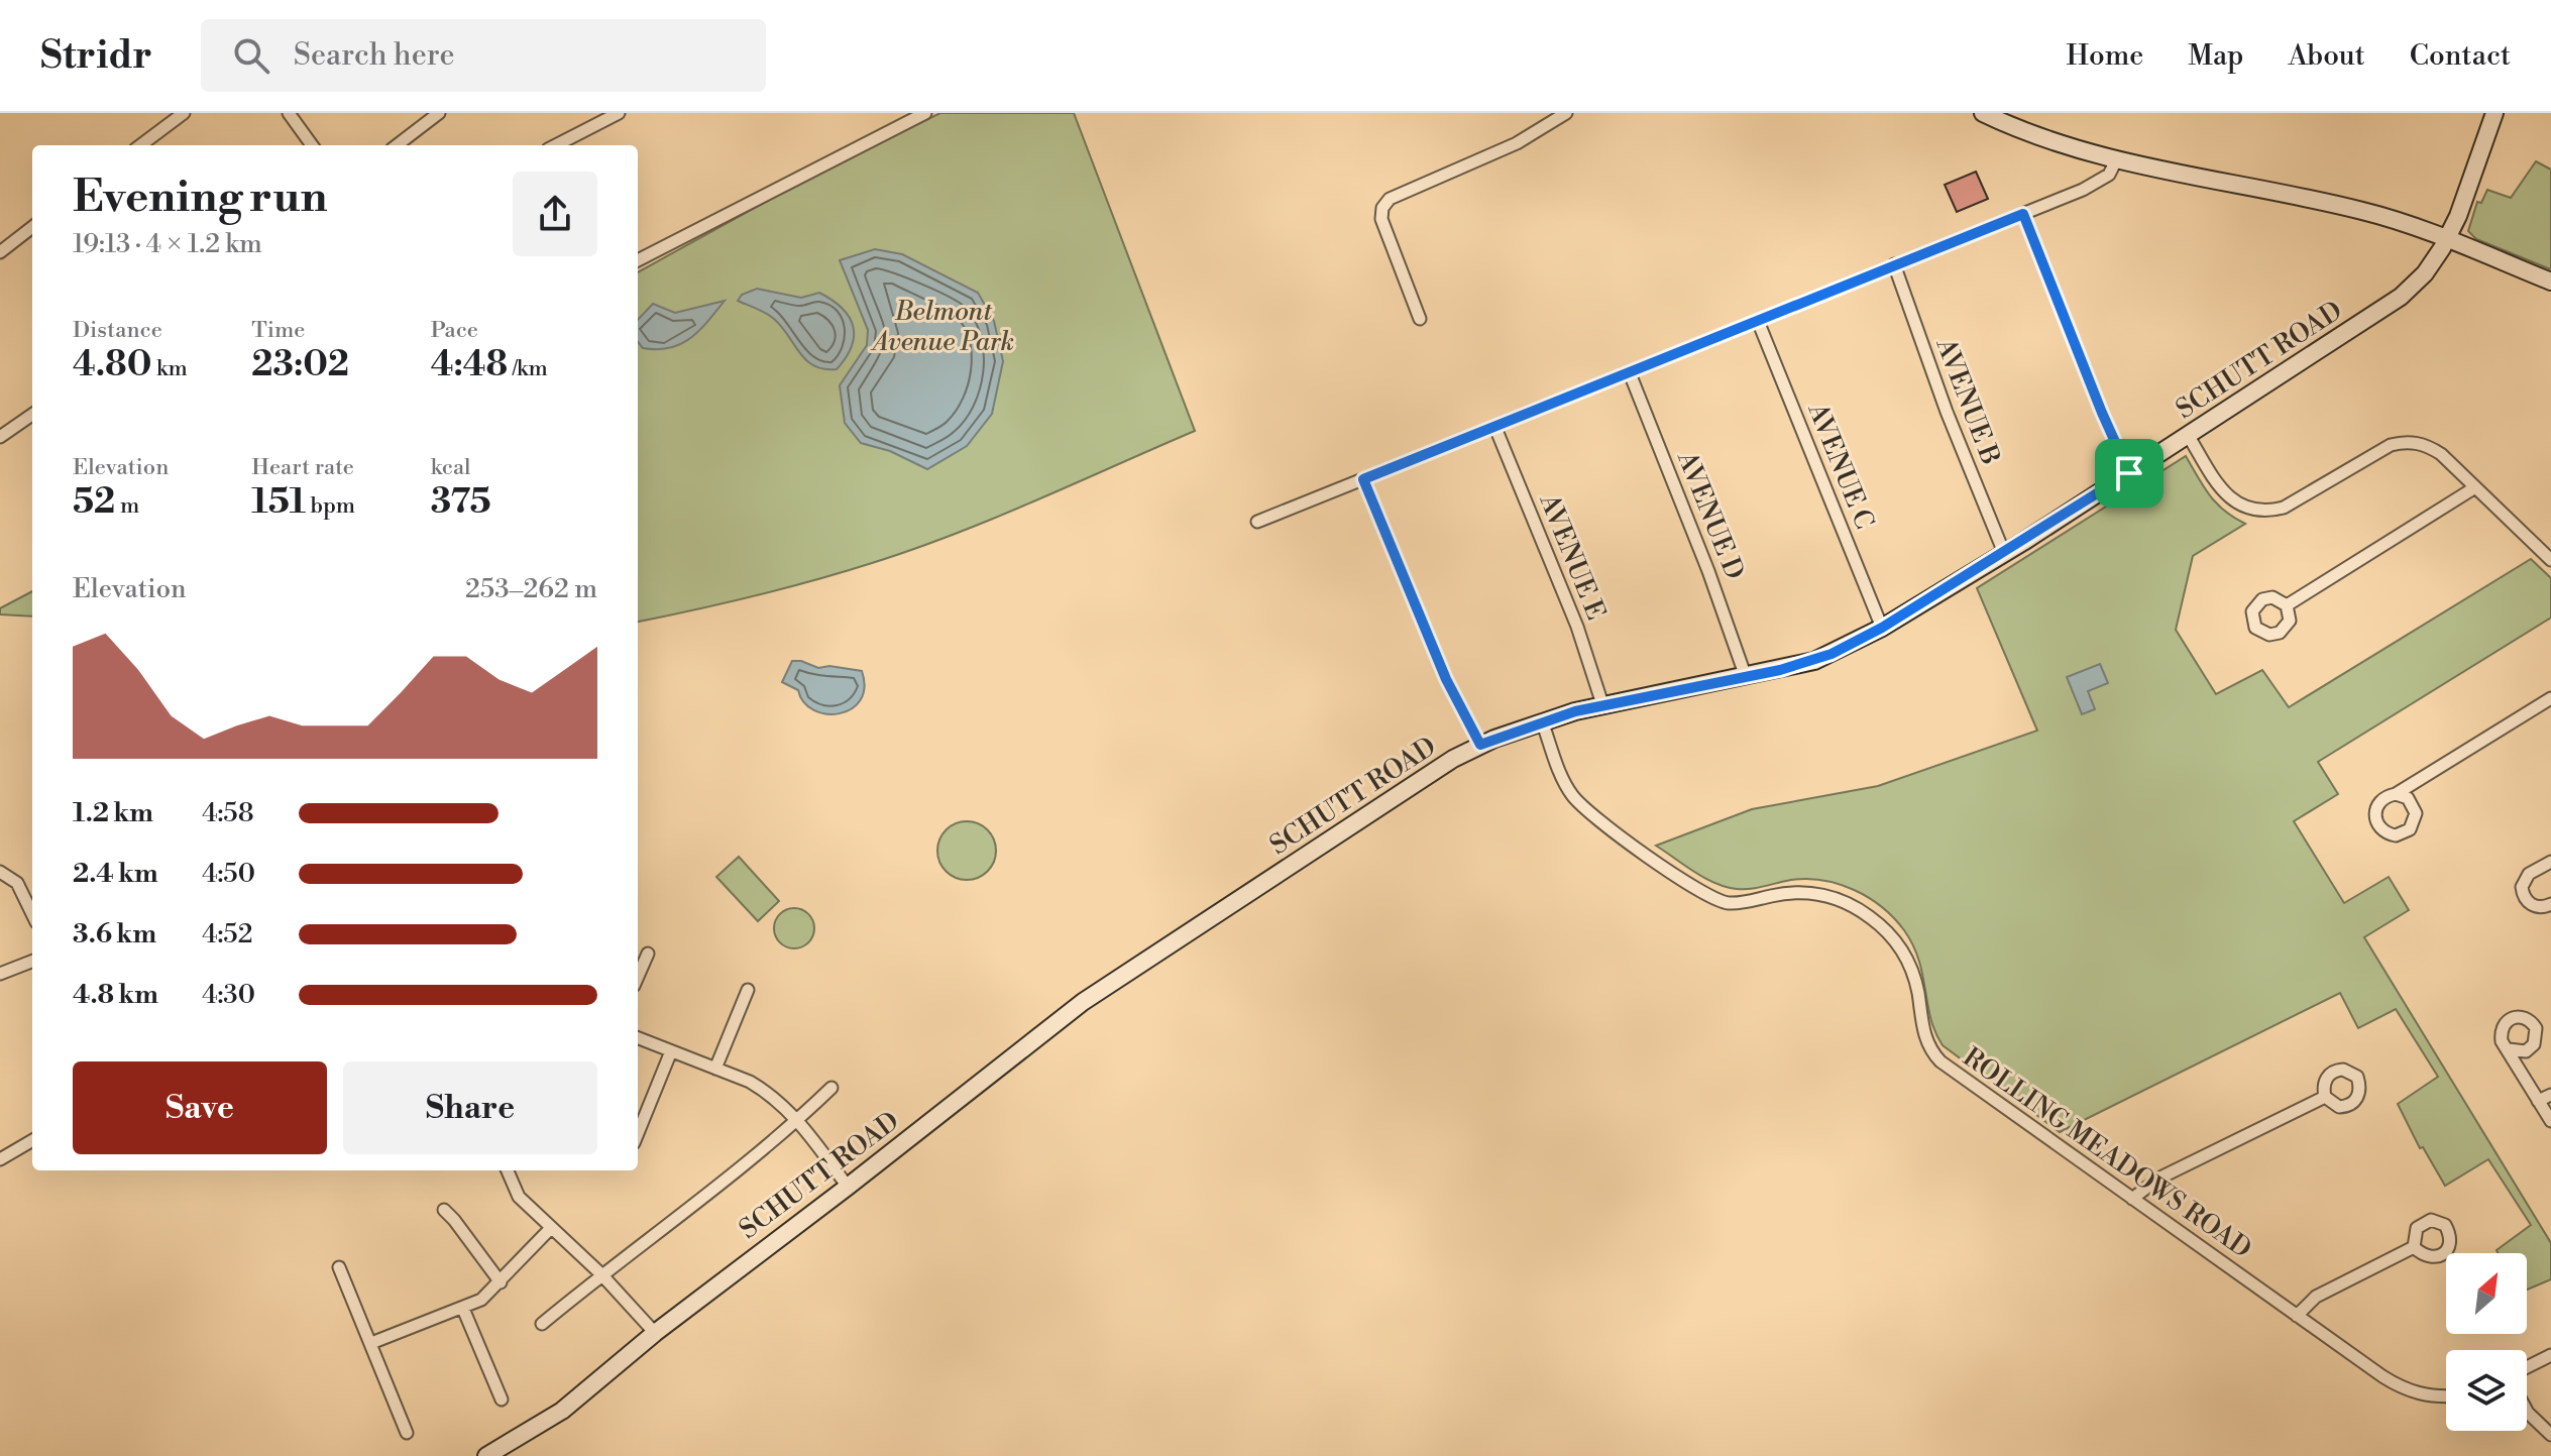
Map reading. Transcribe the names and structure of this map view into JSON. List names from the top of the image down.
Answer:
{
  "streets": {
    "street": [
      "SCHUTT ROAD",
      "AVENUE B",
      "AVENUE C",
      "AVENUE D",
      "AVENUE E",
      "ROLLING MEADOWS ROAD"
    ]
  },
  "crossings": [
    ["SCHUTT ROAD", "AVENUE B"],
    ["SCHUTT ROAD", "AVENUE C"],
    ["SCHUTT ROAD", "AVENUE D"],
    ["SCHUTT ROAD", "AVENUE E"],
    ["SCHUTT ROAD", "ROLLING MEADOWS ROAD"]
  ],
  "parks": ["Belmont Avenue Park"],
  "north": "top right",
  "page": {
    "header": "Stridr",
    "search": "Search here",
    "nav": [
      "Home",
      "Map",
      "About",
      "Contact"
    ],
    "heading": ["Evening run", "19:13 · 4 × 1.2 km"],
    "stats": [
      ["Distance", "4.80 km"],
      ["Time", "23:02"],
      ["Pace", "4:48 /km"],
      ["Elevation", "52 m"],
      ["Heart rate", "151 bpm"],
      ["kcal", "375"]
    ],
    "chart": ["Elevation", "253–262 m"],
    "list": [
      {
        "name": "1.2 km",
        "note": "4:58"
      },
      {
        "name": "2.4 km",
        "note": "4:50"
      },
      {
        "name": "3.6 km",
        "note": "4:52"
      },
      {
        "name": "4.8 km",
        "note": "4:30"
      }
    ],
    "buttons": ["Save", "Share"]
  }
}
